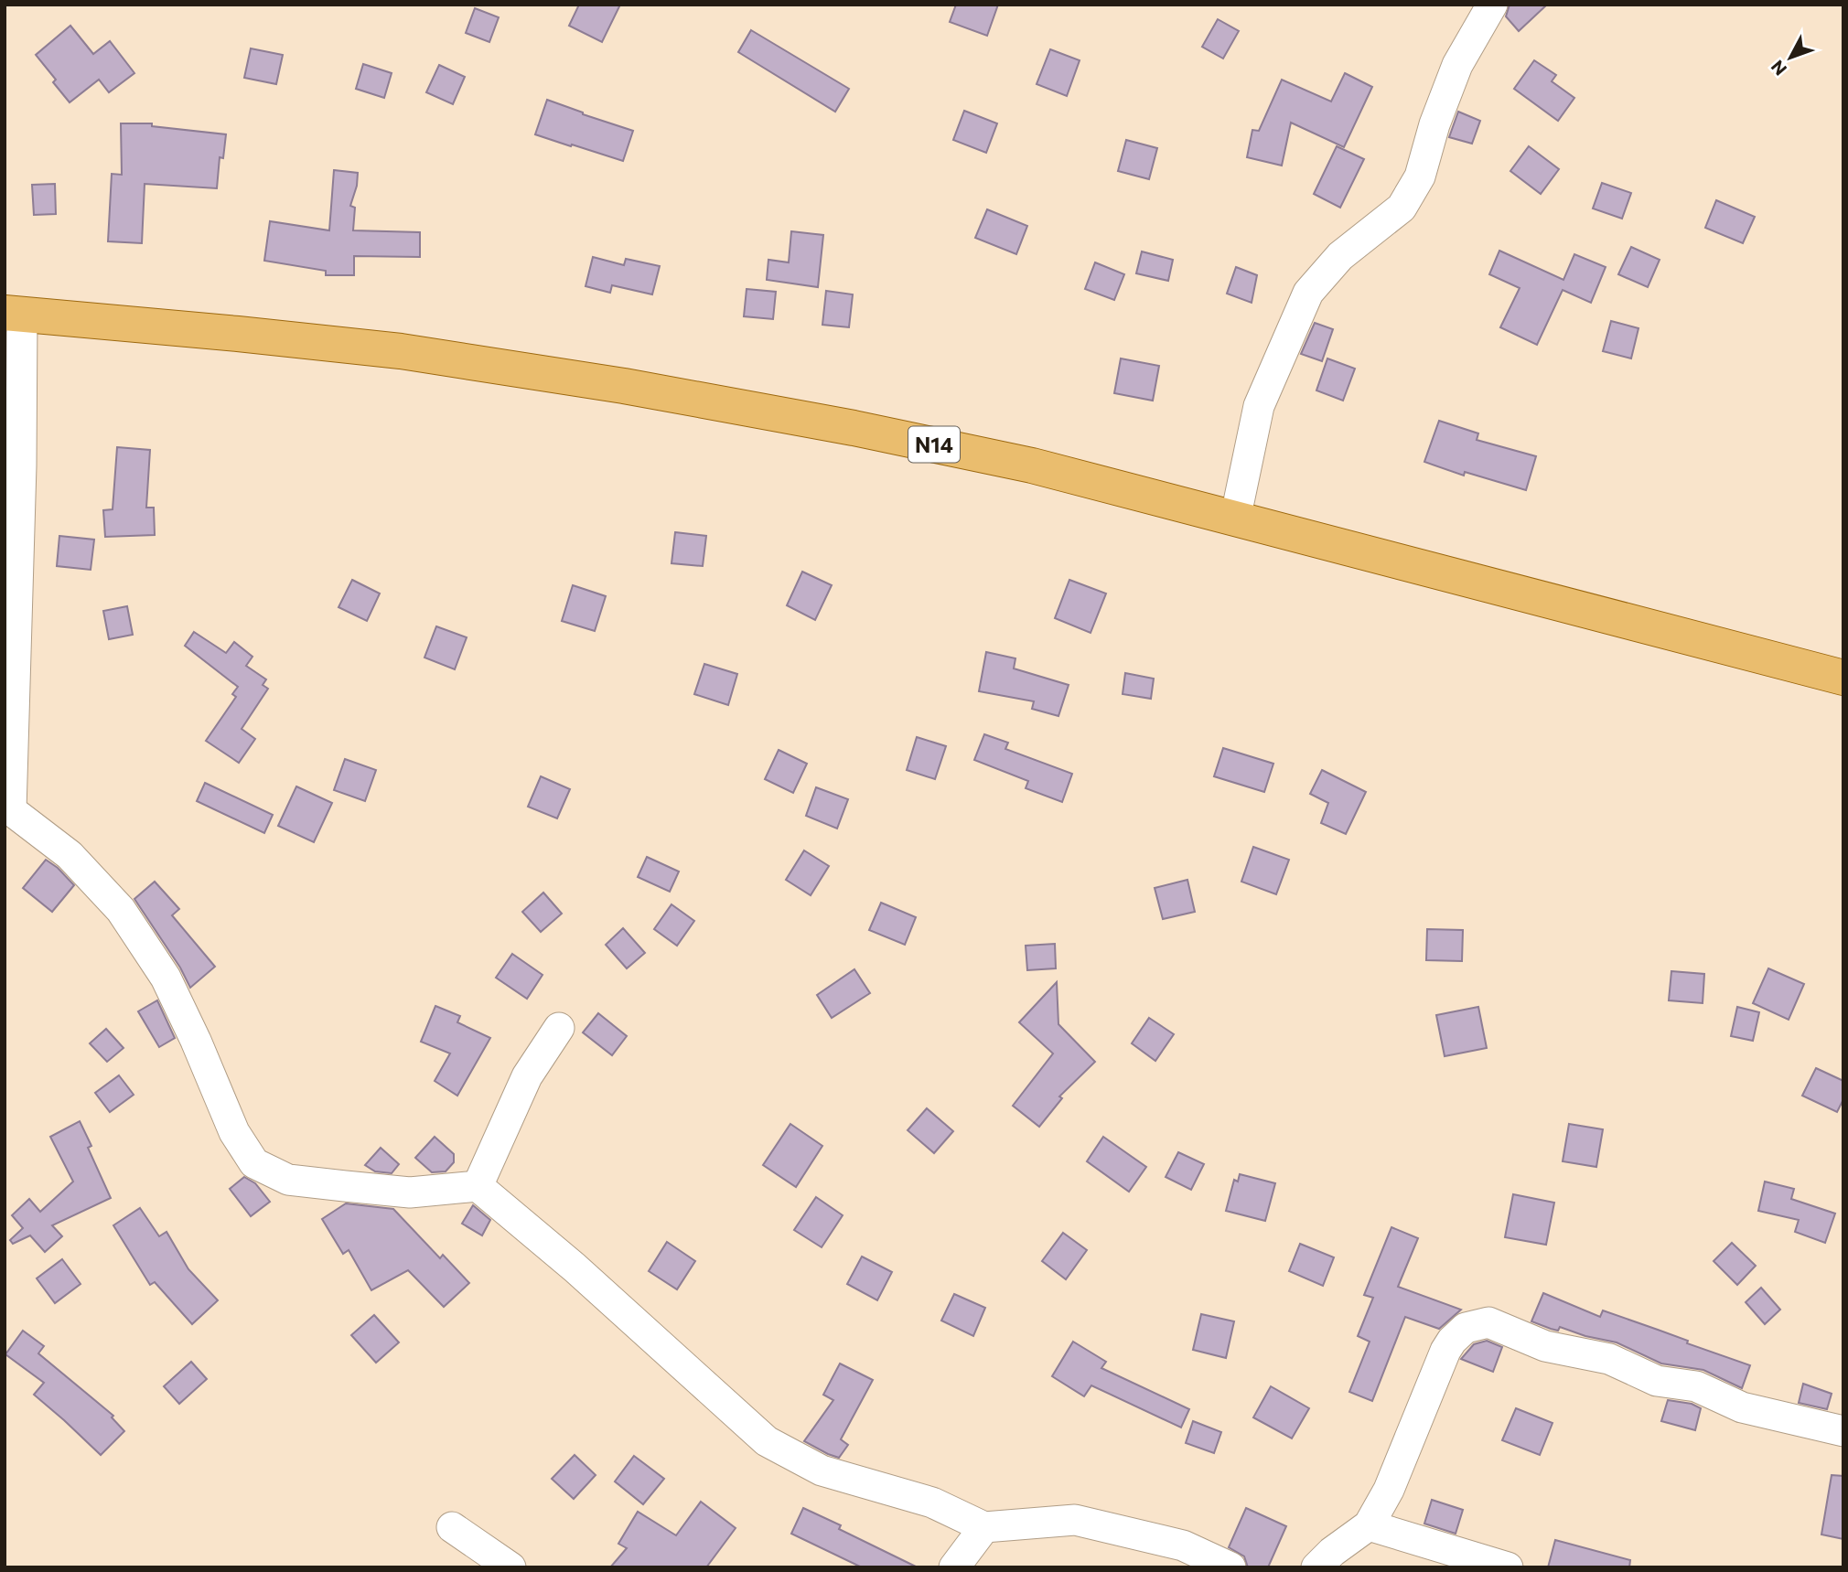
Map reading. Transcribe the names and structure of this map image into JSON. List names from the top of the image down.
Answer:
{
  "streets": {
    "main road": ["N14"]
  },
  "north": "bottom left"
}
